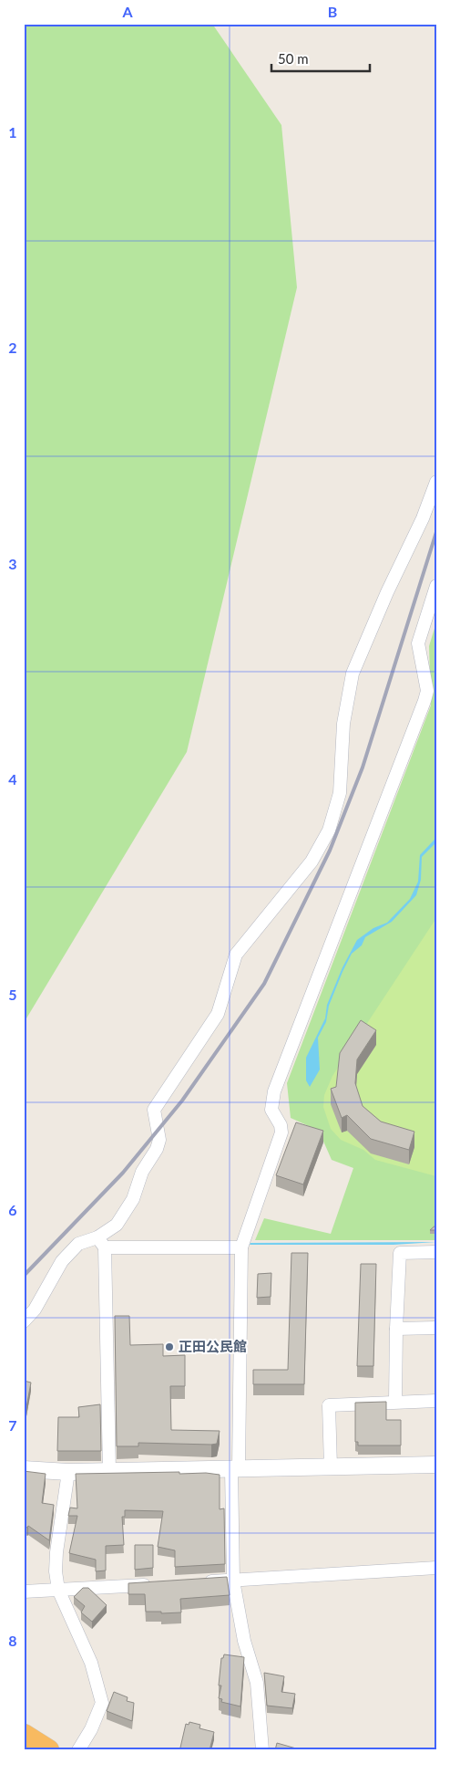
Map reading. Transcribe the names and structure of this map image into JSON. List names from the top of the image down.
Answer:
{
  "places": ["正田公民館"],
  "scale_bar": "50 m",
  "grid": {
    "columns": ["A", "B"],
    "rows": [
      "1",
      "2",
      "3",
      "4",
      "5",
      "6",
      "7",
      "8"
    ]
  }
}
